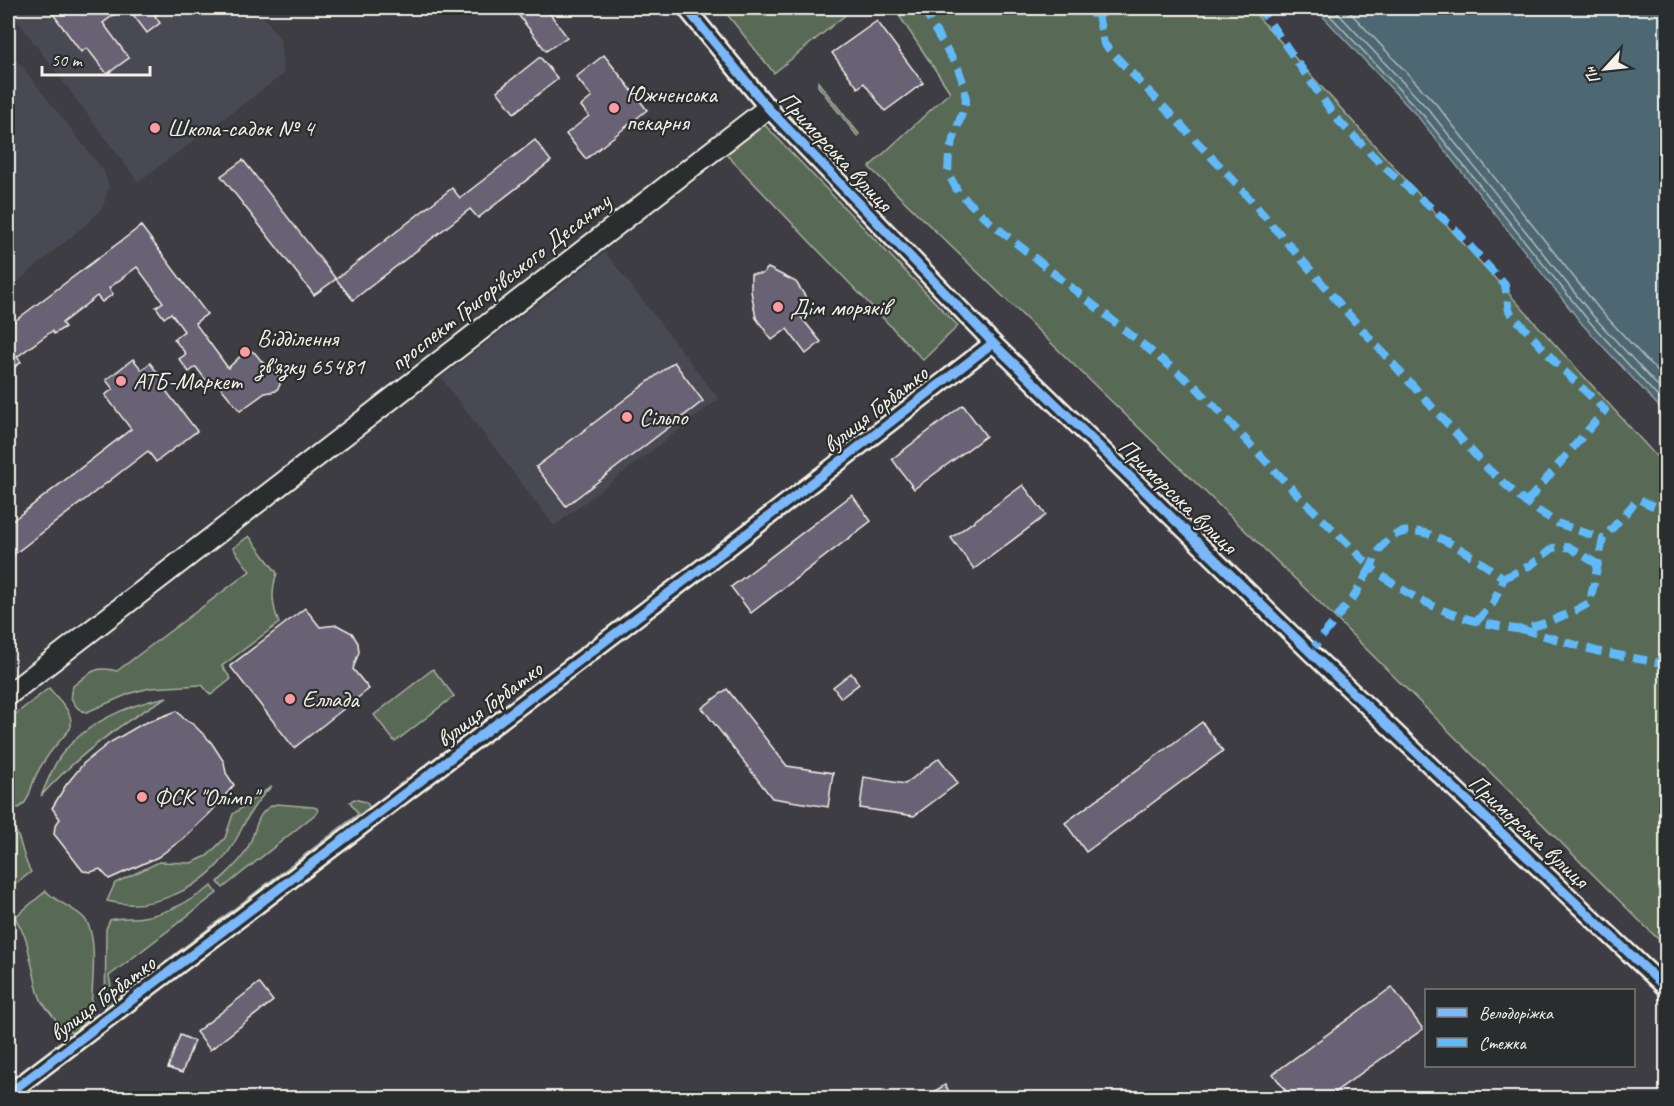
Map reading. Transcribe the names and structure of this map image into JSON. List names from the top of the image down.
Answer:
{
  "streets": {
    "street": ["Приморська вулиця", "проспект Григорівського Десанту", "вулиця Горбатко"]
  },
  "crossings": [
    ["Приморська вулиця", "проспект Григорівського Десанту"],
    ["Приморська вулиця", "вулиця Горбатко"]
  ],
  "places": [
    "Южненська пекарня",
    "Школа-садок № 4",
    "Дім моряків",
    "Відділення зв'язку 65481",
    "АТБ-Маркет",
    "Сільпо",
    "Еллада",
    "ФСК \"Олімп\""
  ],
  "legend": ["Велодоріжка", "Стежка"],
  "scale_bar": "50 m",
  "north": "bottom left"
}
